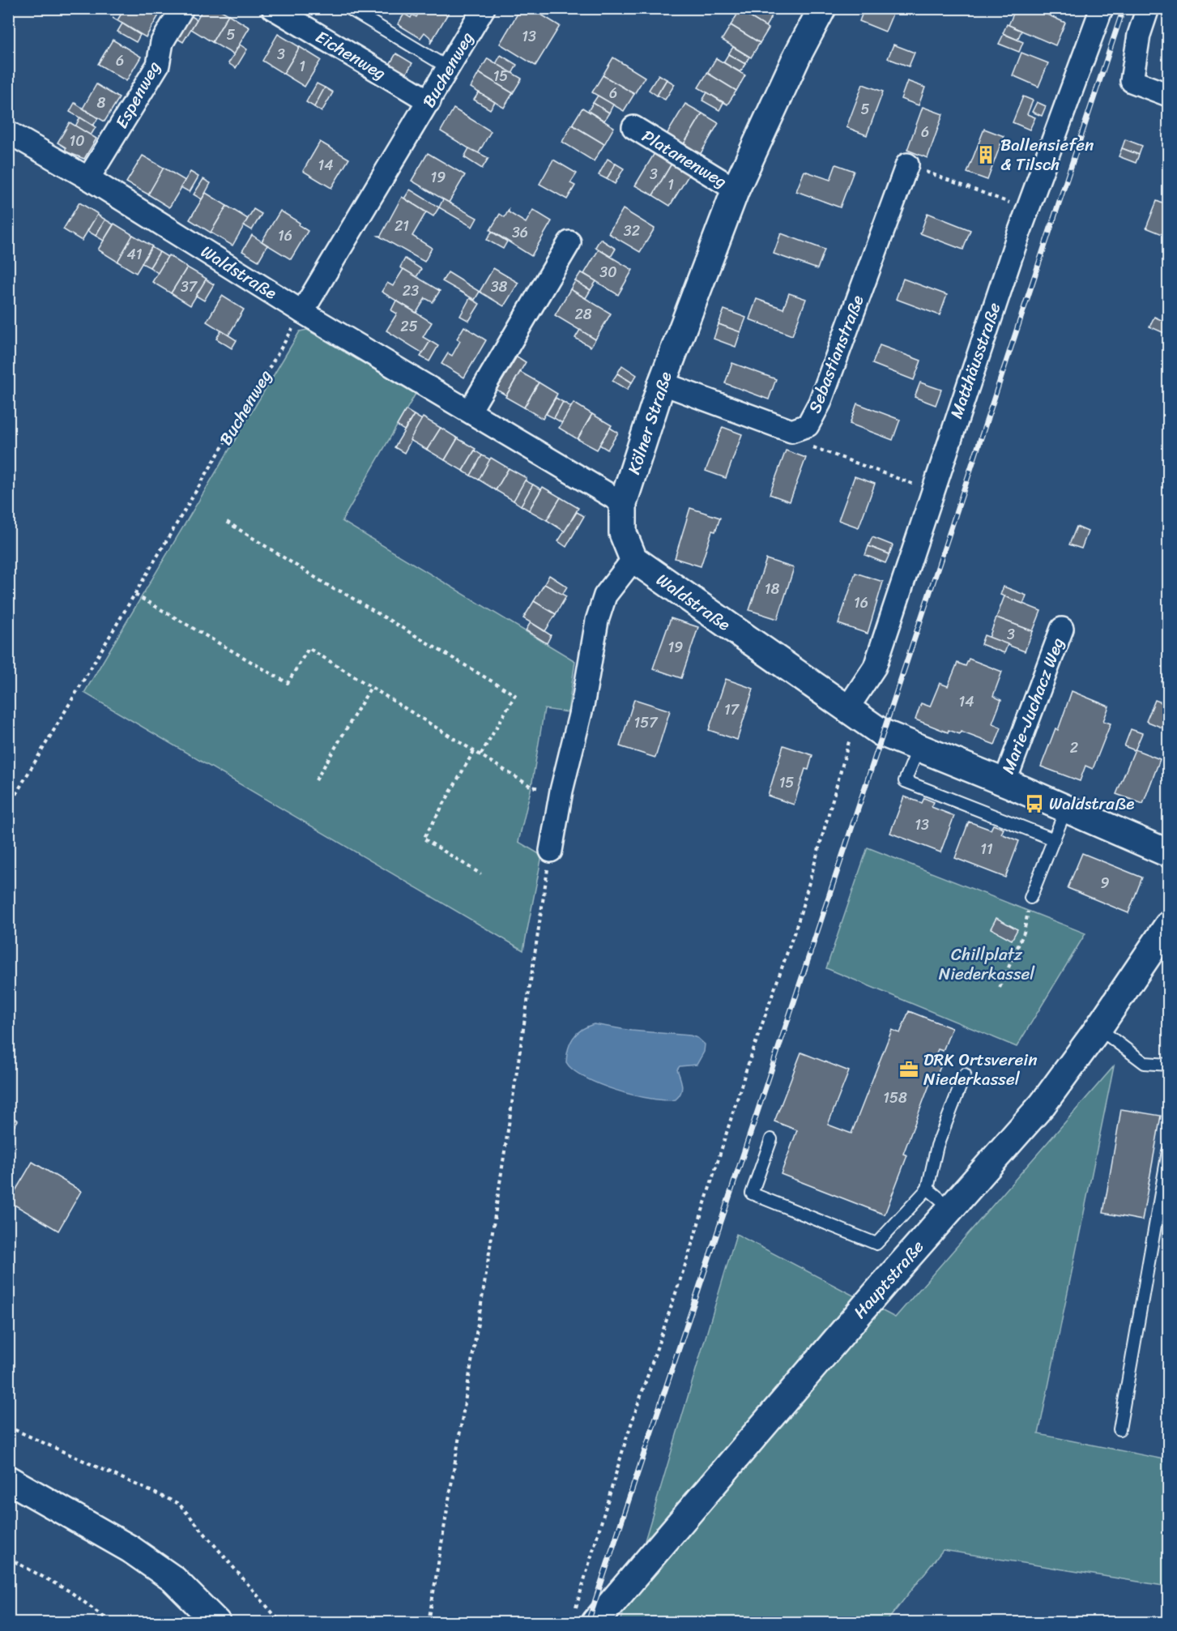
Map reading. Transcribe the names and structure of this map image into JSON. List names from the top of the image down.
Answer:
{
  "streets": {
    "street": [
      "Eichenweg",
      "Buchenweg",
      "Espenweg",
      "Platanenweg",
      "Waldstraße",
      "Sebastianstraße",
      "Matthäusstraße",
      "Kölner Straße",
      "Marie-Juchacz Weg",
      "Hauptstraße"
    ]
  },
  "crossings": [
    ["Eichenweg", "Buchenweg"],
    ["Buchenweg", "Waldstraße"],
    ["Espenweg", "Waldstraße"],
    ["Platanenweg", "Kölner Straße"],
    ["Waldstraße", "Matthäusstraße"],
    ["Waldstraße", "Kölner Straße"],
    ["Waldstraße", "Marie-Juchacz Weg"]
  ],
  "parks": ["Chillplatz Niederkassel"],
  "places": {
    "building": ["Ballensiefen & Tilsch"],
    "bus stop": ["Waldstraße"],
    "office": ["DRK Ortsverein Niederkassel"]
  },
  "house_numbers": [
    "5",
    "13",
    "3",
    "6",
    "1",
    "15",
    "6",
    "8",
    "5",
    "6",
    "10",
    "14",
    "3",
    "19",
    "1",
    "21",
    "32",
    "36",
    "16",
    "41",
    "30",
    "37",
    "38",
    "23",
    "28",
    "25",
    "18",
    "16",
    "3",
    "19",
    "14",
    "17",
    "157",
    "2",
    "15",
    "13",
    "11",
    "9",
    "158"
  ]
}
